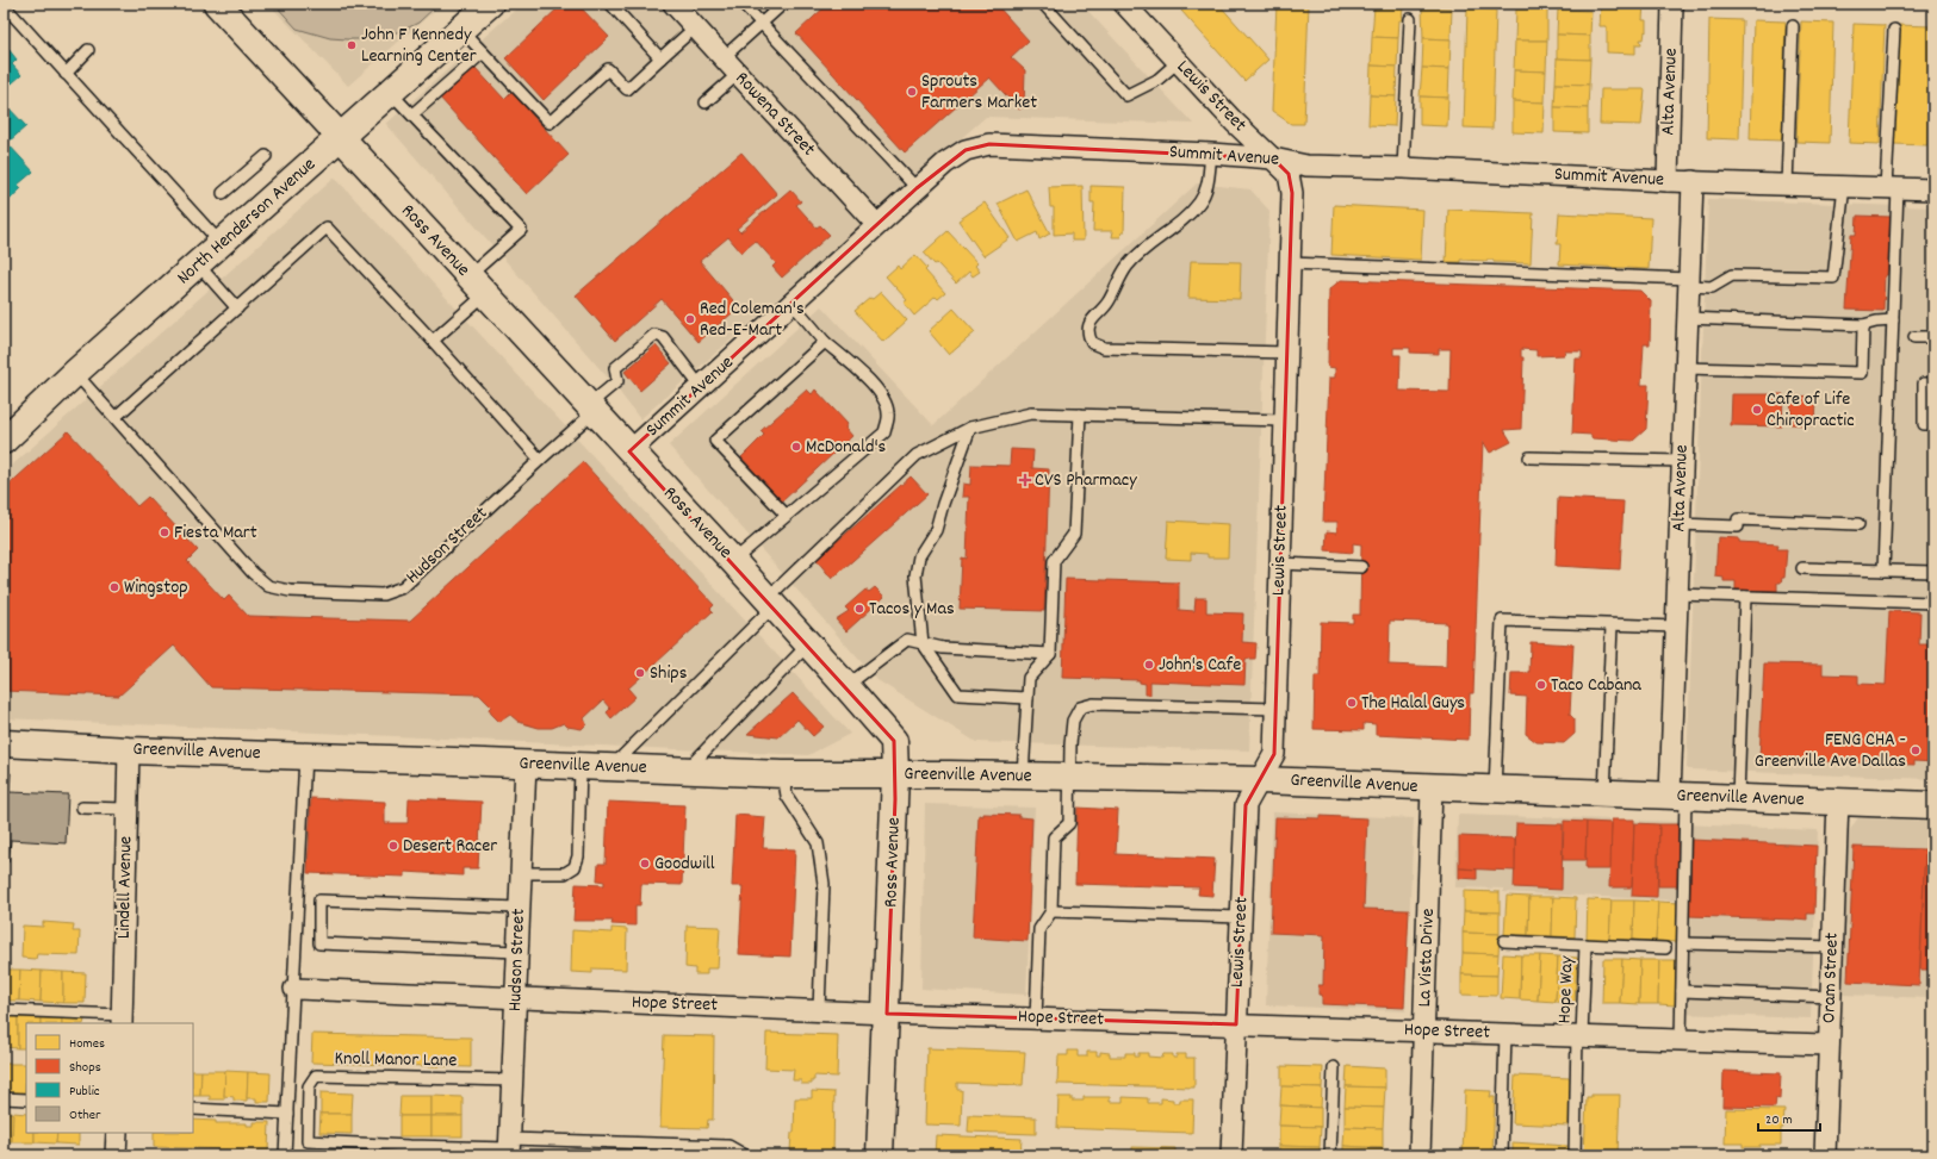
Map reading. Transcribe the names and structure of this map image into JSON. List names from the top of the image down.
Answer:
{
  "streets": {
    "main road": ["North Henderson Avenue", "Ross Avenue", "Greenville Avenue"],
    "street": [
      "Alta Avenue",
      "Lewis Street",
      "Rowena Street",
      "Summit Avenue",
      "Hudson Street",
      "Lindell Avenue",
      "La Vista Drive",
      "Oram Street",
      "Hope Street"
    ],
    "lane": ["Hope Way", "Knoll Manor Lane"]
  },
  "crossings": [
    ["Alta Avenue", "Summit Avenue"],
    ["Alta Avenue", "Greenville Avenue"],
    ["Lewis Street", "Summit Avenue"],
    ["Lewis Street", "Greenville Avenue"],
    ["Lewis Street", "Hope Street"],
    ["Rowena Street", "Summit Avenue"],
    ["Summit Avenue", "Ross Avenue"],
    ["Summit Avenue", "Hudson Street"],
    ["North Henderson Avenue", "Ross Avenue"],
    ["North Henderson Avenue", "Hudson Street"],
    ["Ross Avenue", "Hudson Street"],
    ["Ross Avenue", "Greenville Avenue"],
    ["Ross Avenue", "Hope Street"],
    ["Hudson Street", "Greenville Avenue"],
    ["Hudson Street", "Hope Street"],
    ["Hudson Street", "Knoll Manor Lane"],
    ["Greenville Avenue", "Lindell Avenue"],
    ["Greenville Avenue", "La Vista Drive"],
    ["Greenville Avenue", "Oram Street"],
    ["La Vista Drive", "Hope Street"],
    ["Oram Street", "Hope Street"],
    ["Hope Way", "Hope Street"]
  ],
  "places": {
    "other": [
      "John F Kennedy Learning Center",
      "Sprouts Farmers Market",
      "Red Coleman's Red-E-Mart",
      "Cafe of Life Chiropractic",
      "McDonald's",
      "Fiesta Mart",
      "Wingstop",
      "Tacos y Mas",
      "John's Cafe",
      "Ships",
      "Taco Cabana",
      "The Halal Guys",
      "FENG CHA - Greenville Ave Dallas",
      "Desert Racer",
      "Goodwill"
    ],
    "health": ["CVS Pharmacy"]
  },
  "legend": [
    "Homes",
    "Shops",
    "Public",
    "Other"
  ],
  "scale_bar": "20 m"
}
